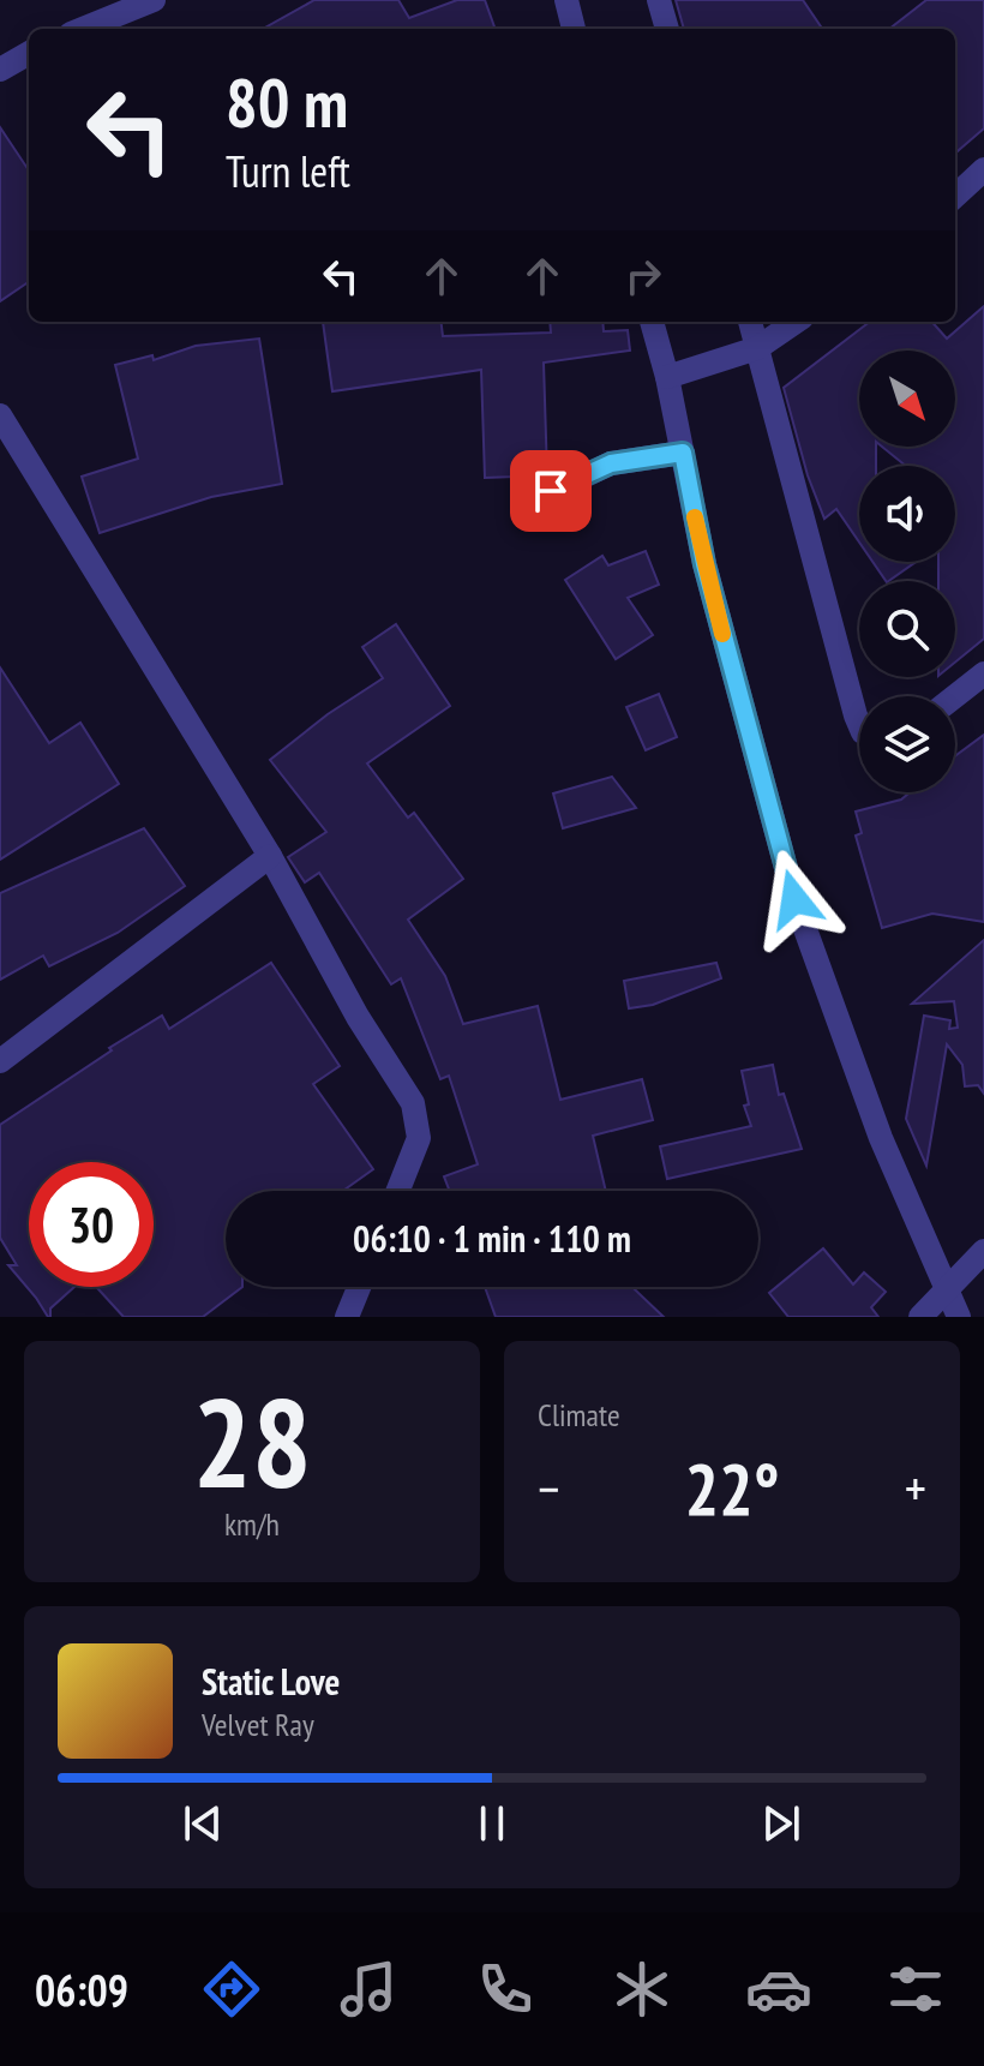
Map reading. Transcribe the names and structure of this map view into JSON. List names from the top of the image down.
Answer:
{
  "north": "bottom right",
  "page": {
    "turn": ["80 m", "Turn left"],
    "limit": "30",
    "trip": "06:10 · 1 min · 110 m",
    "tile": [
      ["28", "km/h"],
      "Climate"
    ],
    "heat": ["−", "22°", "+"],
    "song": ["Static Love", "Velvet Ray"],
    "tabs": "06:09"
  }
}
